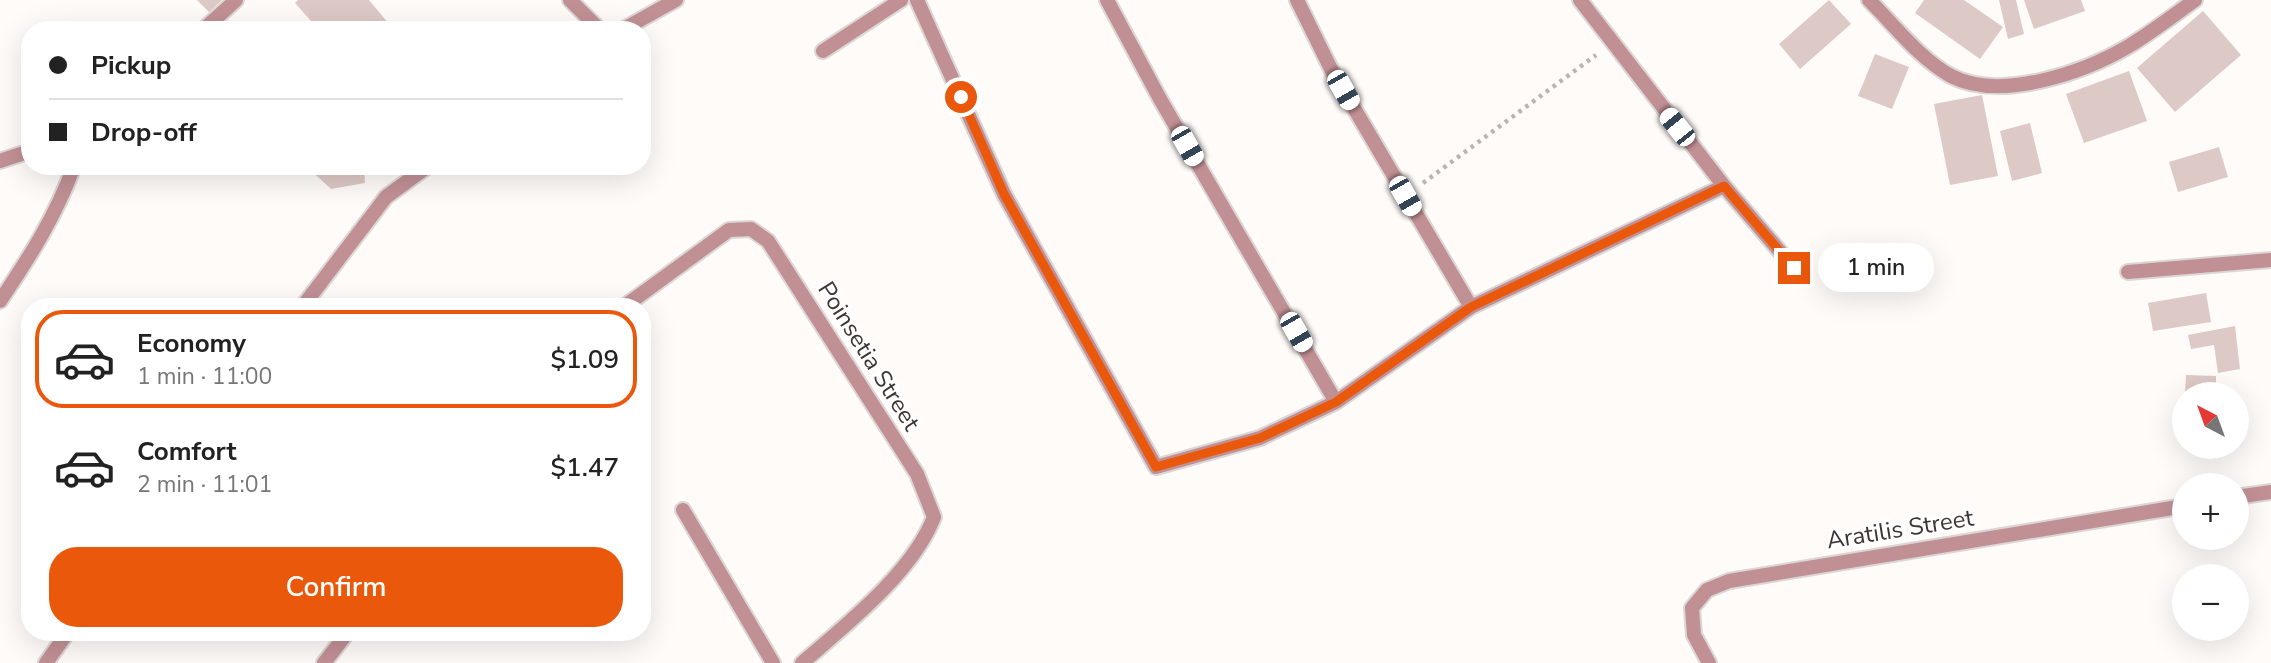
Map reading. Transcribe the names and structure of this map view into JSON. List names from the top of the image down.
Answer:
{
  "streets": {
    "street": ["Poinsetia Street", "Aratilis Street"]
  },
  "north": "top left",
  "page": {
    "banner": ["Pickup", "Drop-off"],
    "bubble": "1 min",
    "list": [
      {
        "name": "Economy",
        "note": "1 min · 11:00",
        "value": "$1.09"
      },
      {
        "name": "Comfort",
        "note": "2 min · 11:01",
        "value": "$1.47"
      }
    ],
    "map_buttons": ["+", "−"],
    "buttons": "Confirm"
  }
}
